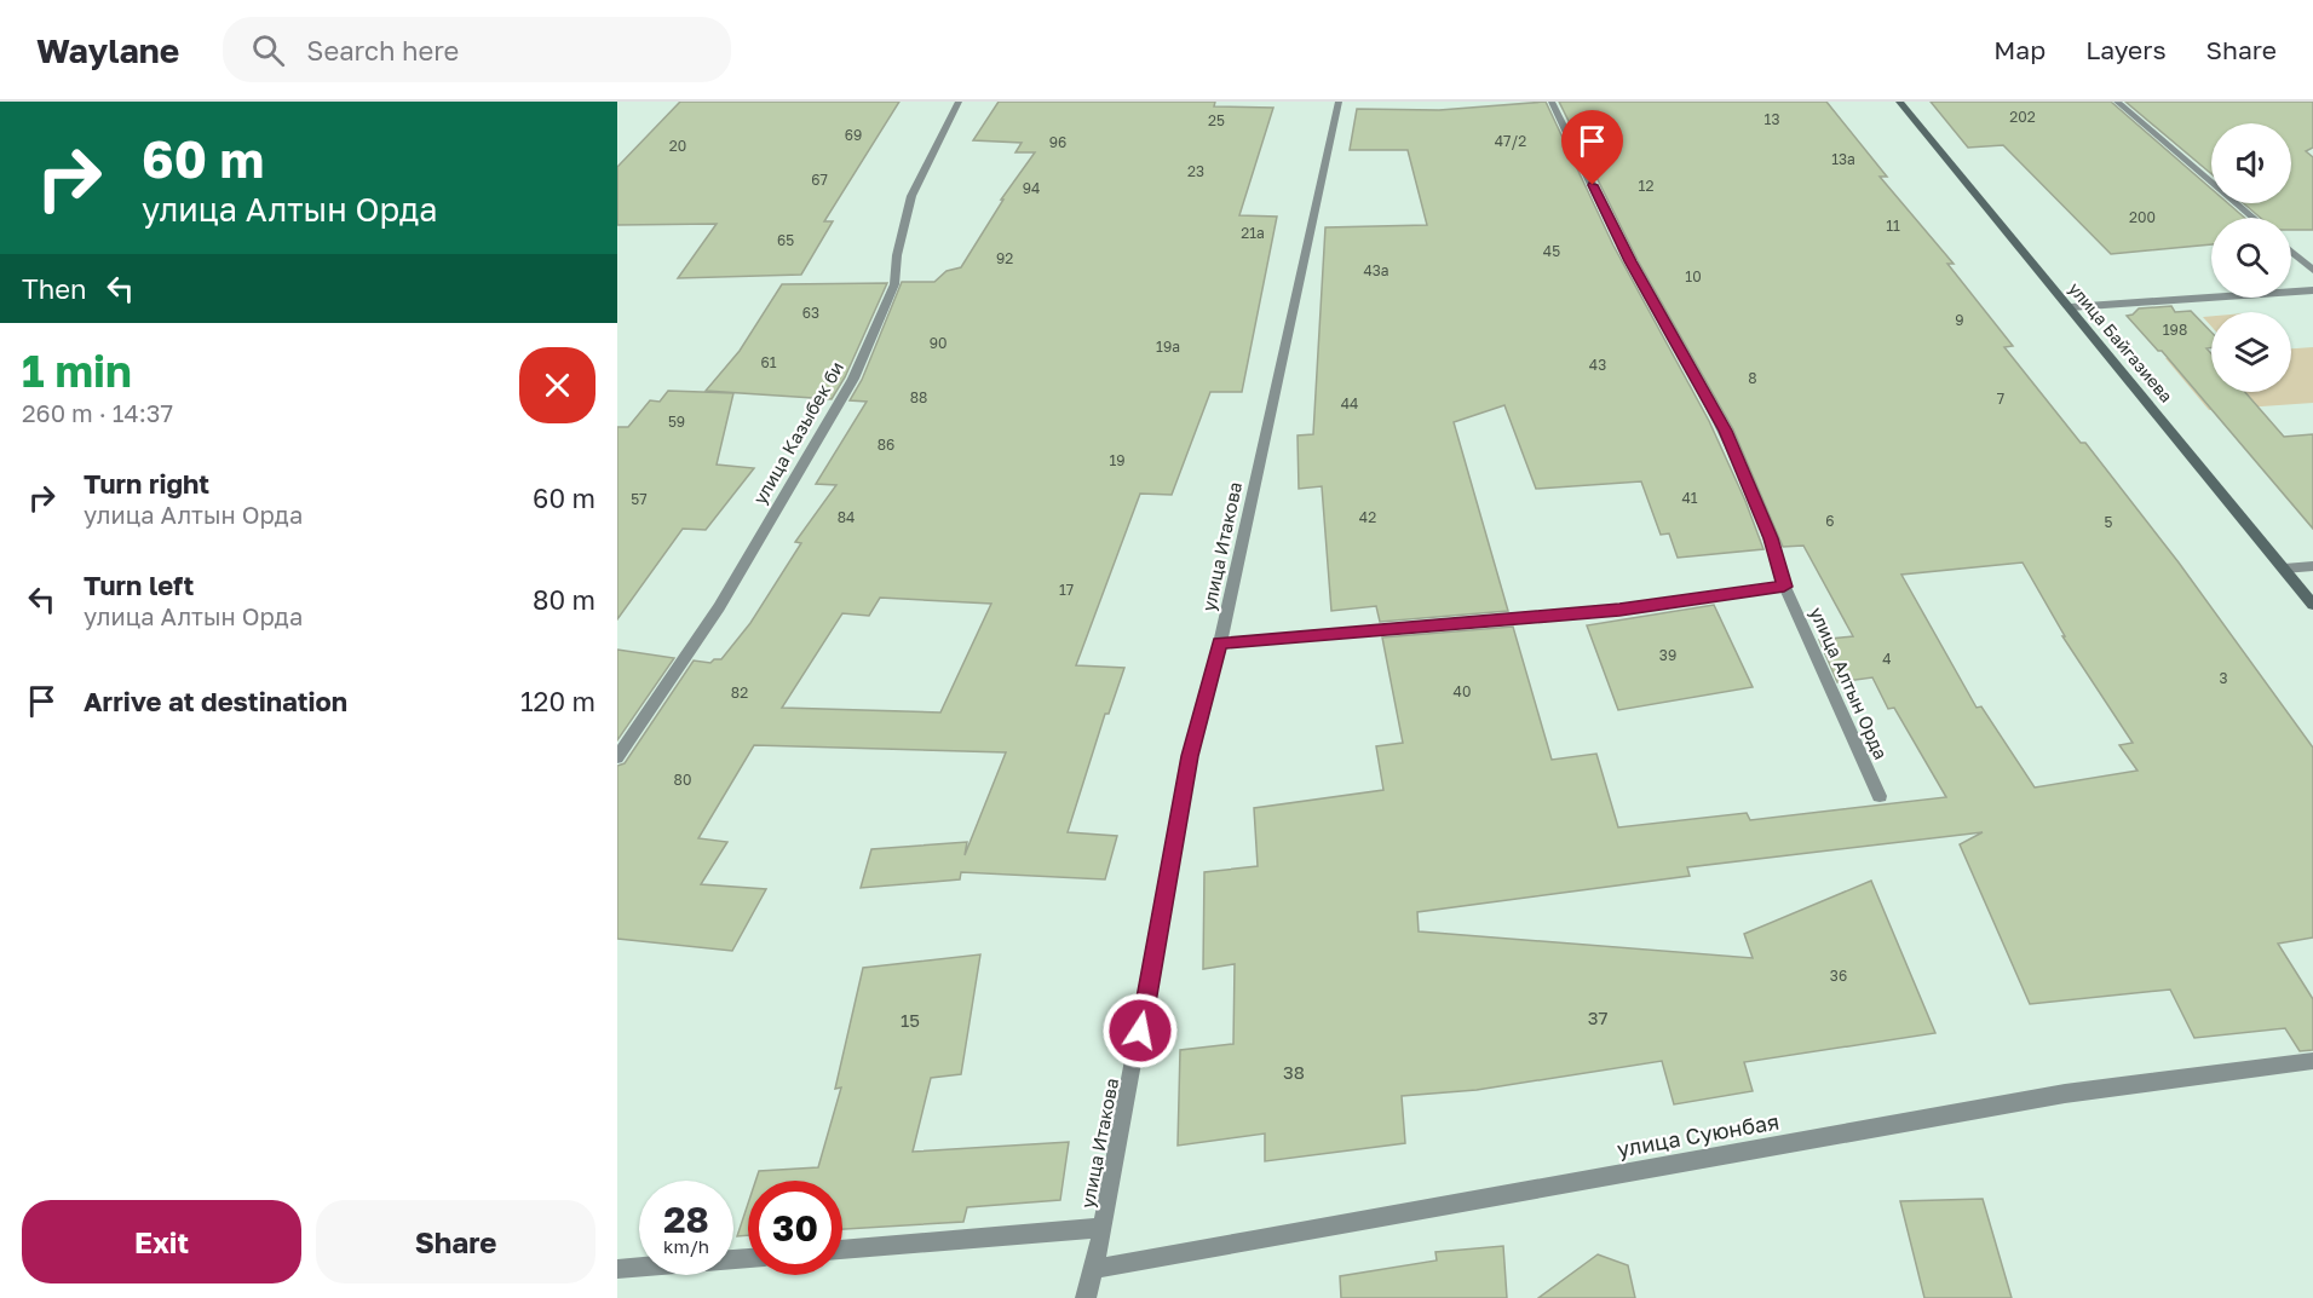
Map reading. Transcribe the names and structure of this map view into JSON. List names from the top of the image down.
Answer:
{
  "streets": {
    "main road": ["улица Байгазиева"],
    "street": [
      "улица Казыбек би",
      "улица Итакова",
      "улица Алтын Орда",
      "улица Суюнбая"
    ]
  },
  "crossings": [
    ["улица Итакова", "улица Суюнбая"]
  ],
  "house_numbers": [
    "202",
    "13",
    "25",
    "69",
    "47/2",
    "96",
    "20",
    "13а",
    "23",
    "67",
    "12",
    "94",
    "200",
    "11",
    "21а",
    "65",
    "45",
    "92",
    "43а",
    "10",
    "63",
    "9",
    "198",
    "90",
    "19а",
    "61",
    "43",
    "8",
    "88",
    "7",
    "44",
    "59",
    "86",
    "19",
    "41",
    "57",
    "84",
    "42",
    "6",
    "5",
    "17",
    "39",
    "4",
    "3",
    "40",
    "82",
    "80",
    "36",
    "37",
    "15",
    "38"
  ],
  "page": {
    "header": "Waylane",
    "search": "Search here",
    "nav": ["Map", "Layers", "Share"],
    "turn": ["60 m", "улица Алтын Орда"],
    "then": "Then",
    "heading": ["1 min", "260 m · 14:37"],
    "list": [
      {
        "name": "Turn right",
        "note": "улица Алтын Орда",
        "value": "60 m"
      },
      {
        "name": "Turn left",
        "note": "улица Алтын Орда",
        "value": "80 m"
      },
      {
        "name": "Arrive at destination",
        "value": "120 m"
      }
    ],
    "speed": "28 km/h",
    "limit": "30",
    "buttons": ["Exit", "Share"]
  }
}
